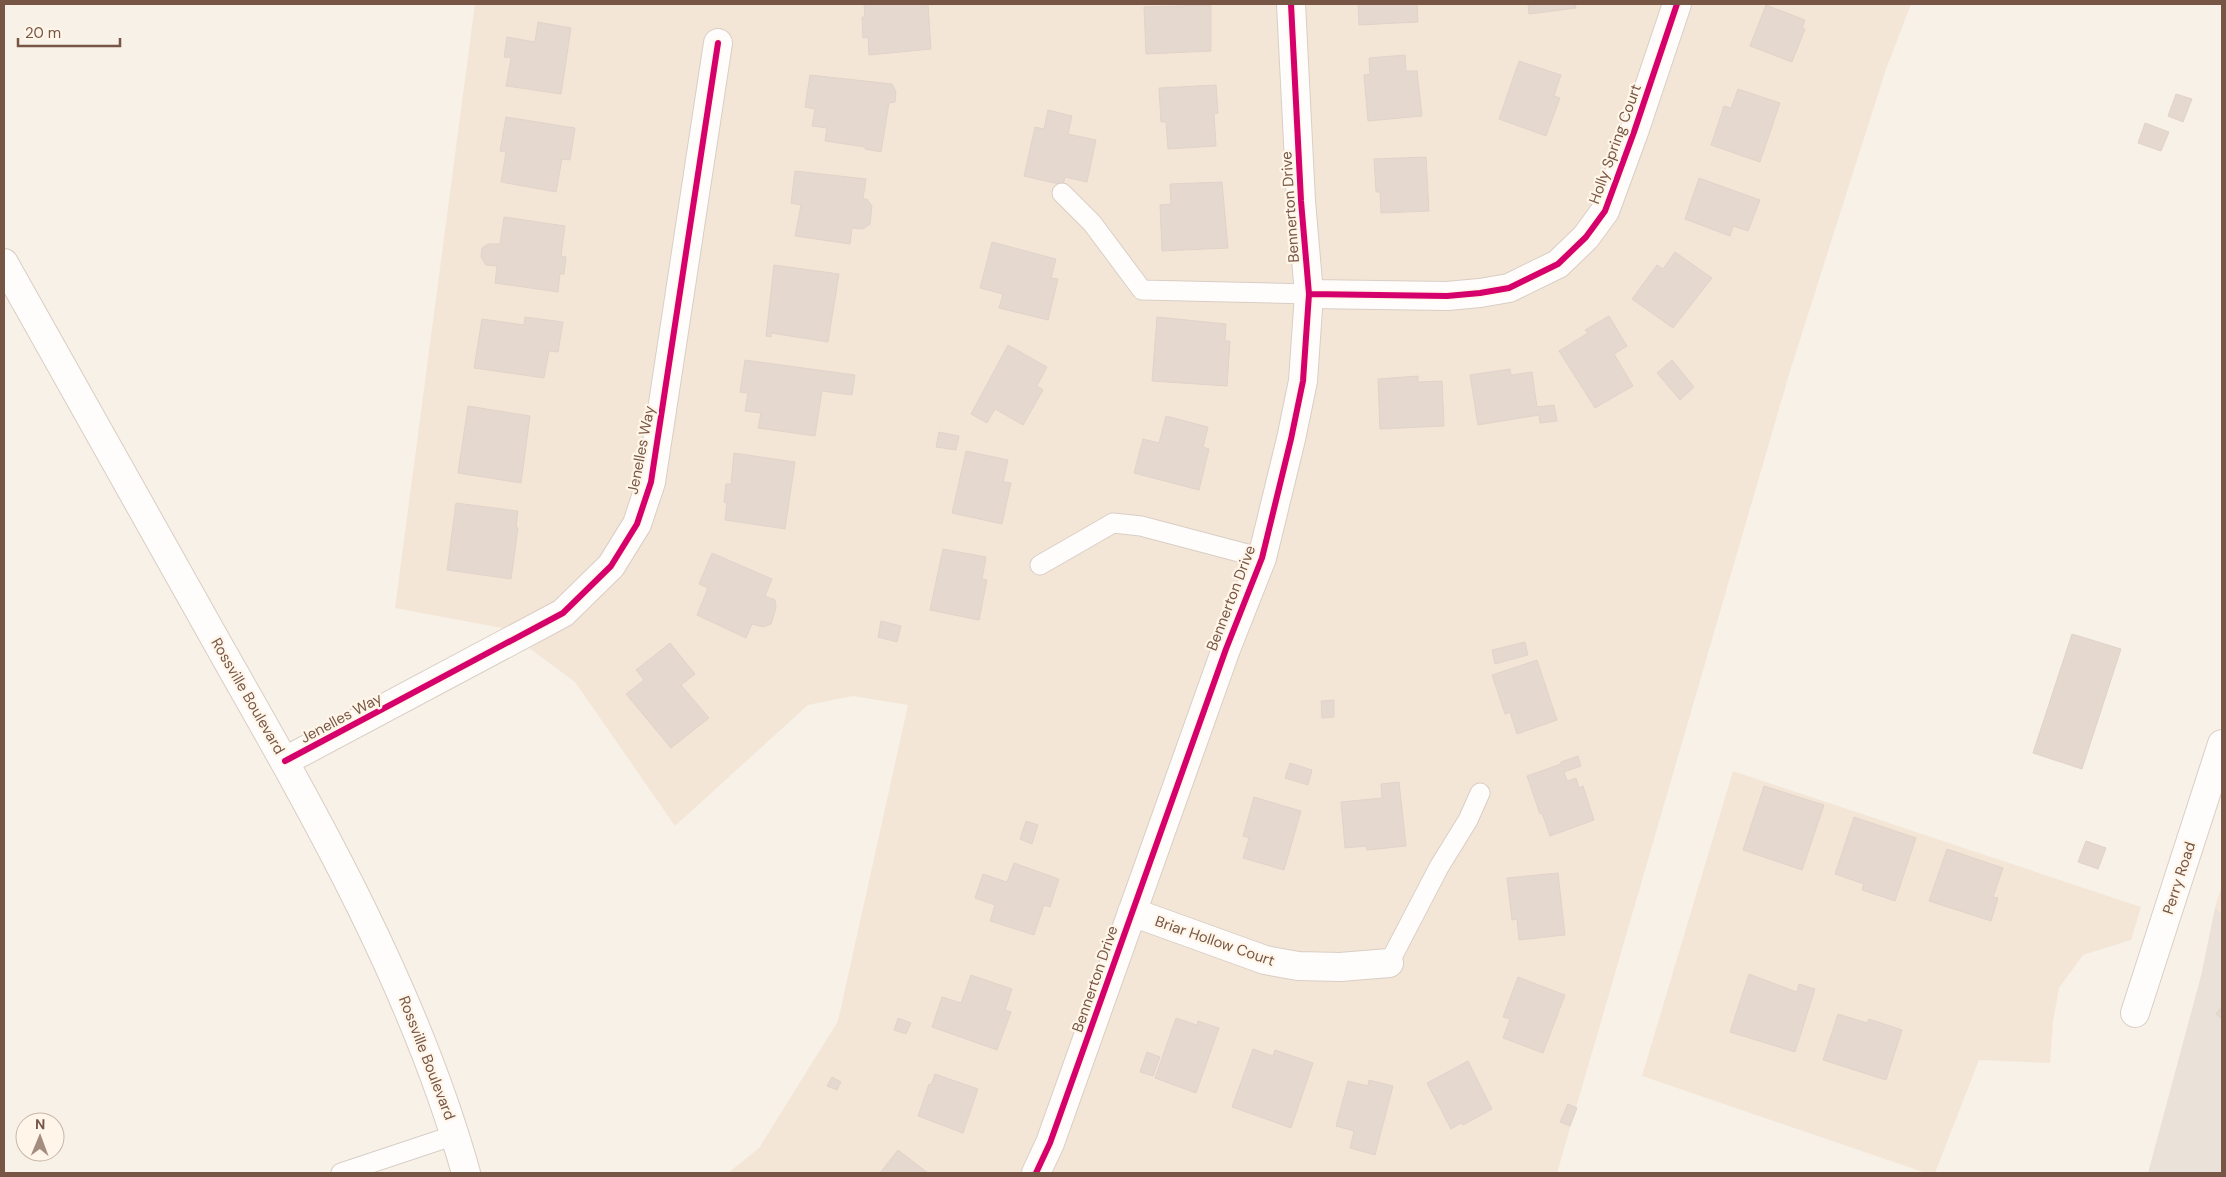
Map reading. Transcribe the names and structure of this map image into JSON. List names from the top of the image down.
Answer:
{
  "streets": {
    "street": [
      "Holly Spring Court",
      "Bennerton Drive",
      "Jenelles Way",
      "Rossville Boulevard",
      "Perry Road",
      "Briar Hollow Court"
    ]
  },
  "crossings": [
    ["Holly Spring Court", "Bennerton Drive"],
    ["Bennerton Drive", "Briar Hollow Court"],
    ["Jenelles Way", "Rossville Boulevard"]
  ],
  "scale_bar": "20 m",
  "north": "top"
}
